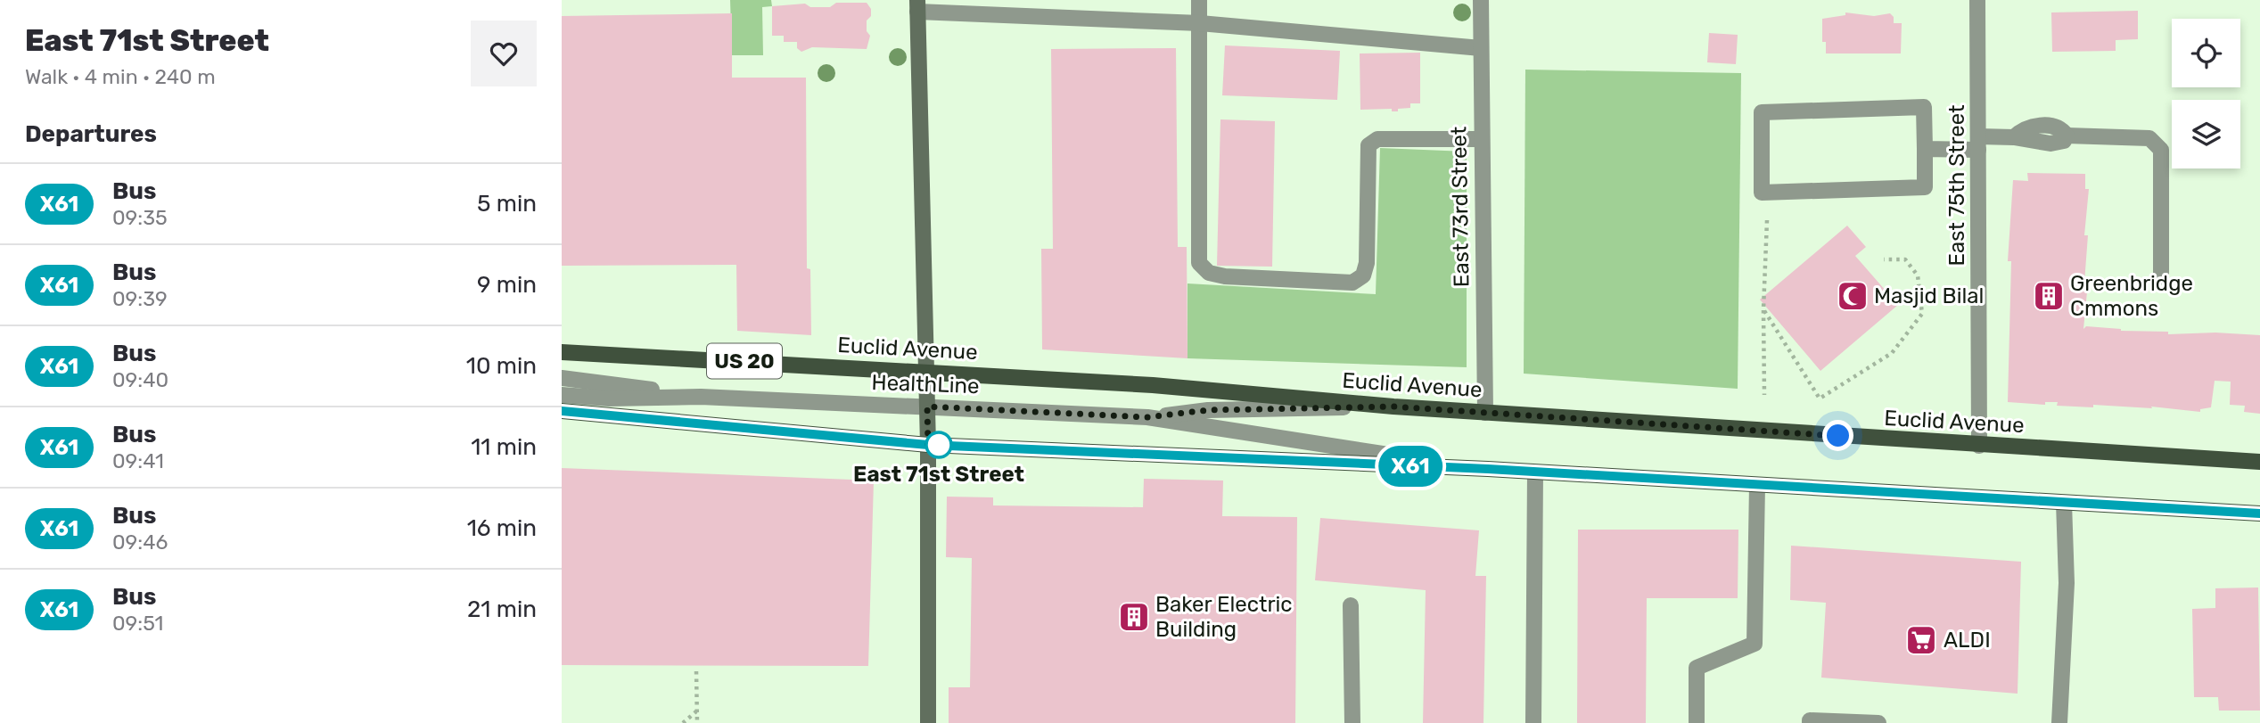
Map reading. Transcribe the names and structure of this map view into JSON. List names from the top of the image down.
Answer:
{
  "streets": {
    "main road": ["Euclid Avenue", "US 20"],
    "street": ["East 75th Street", "East 73rd Street", "HealthLine"]
  },
  "crossings": [
    ["East 75th Street", "Euclid Avenue"],
    ["East 73rd Street", "Euclid Avenue"],
    ["Euclid Avenue", "HealthLine"]
  ],
  "places": {
    "mosque": ["Masjid Bilal"],
    "building": ["Greenbridge Cmmons", "Baker Electric Building"],
    "other": ["East 71st Street"],
    "supermarket": ["ALDI"]
  },
  "lines": ["bus line X61"],
  "page": {
    "heading": [
      ["East 71st Street", "Walk · 4 min · 240 m"],
      "Departures"
    ],
    "on_map": "X61",
    "list": [
      {
        "mark": "X61",
        "name": "Bus",
        "note": "09:35",
        "value": "5 min"
      },
      {
        "mark": "X61",
        "name": "Bus",
        "note": "09:39",
        "value": "9 min"
      },
      {
        "mark": "X61",
        "name": "Bus",
        "note": "09:40",
        "value": "10 min"
      },
      {
        "mark": "X61",
        "name": "Bus",
        "note": "09:41",
        "value": "11 min"
      },
      {
        "mark": "X61",
        "name": "Bus",
        "note": "09:46",
        "value": "16 min"
      },
      {
        "mark": "X61",
        "name": "Bus",
        "note": "09:51",
        "value": "21 min"
      }
    ]
  }
}
